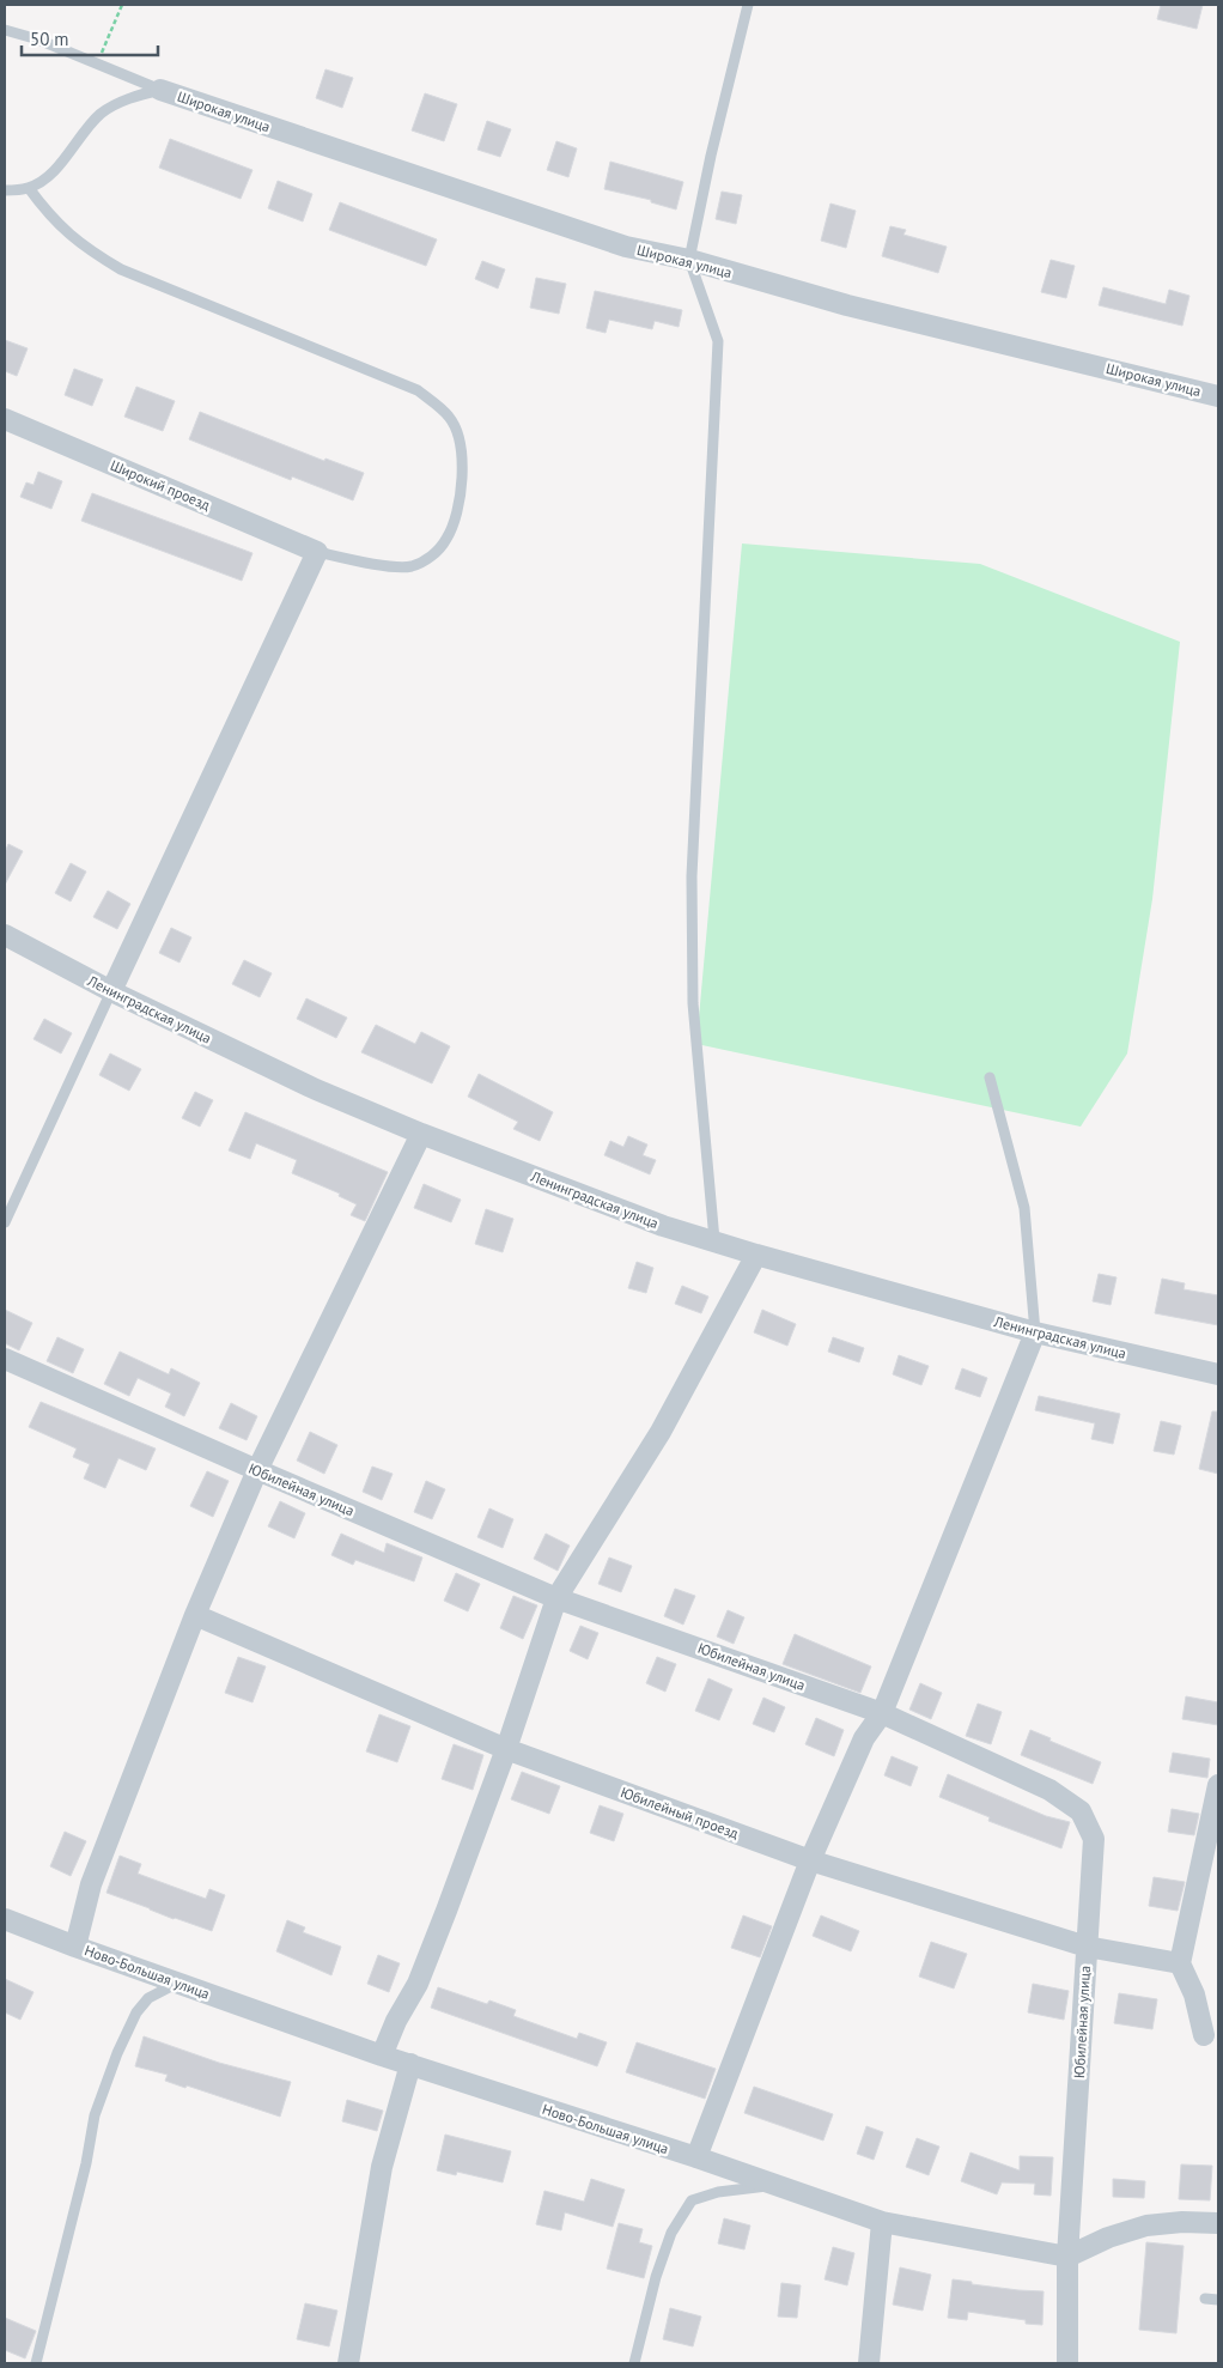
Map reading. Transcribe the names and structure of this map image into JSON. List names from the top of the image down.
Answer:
{
  "streets": {
    "street": [
      "Широкая улица",
      "Широкий проезд",
      "Ленинградская улица",
      "Юбилейная улица",
      "Юбилейный проезд",
      "Ново-Большая улица"
    ]
  },
  "crossings": [
    ["Юбилейная улица", "Юбилейный проезд"],
    ["Юбилейная улица", "Ново-Большая улица"]
  ],
  "scale_bar": "50 m"
}
